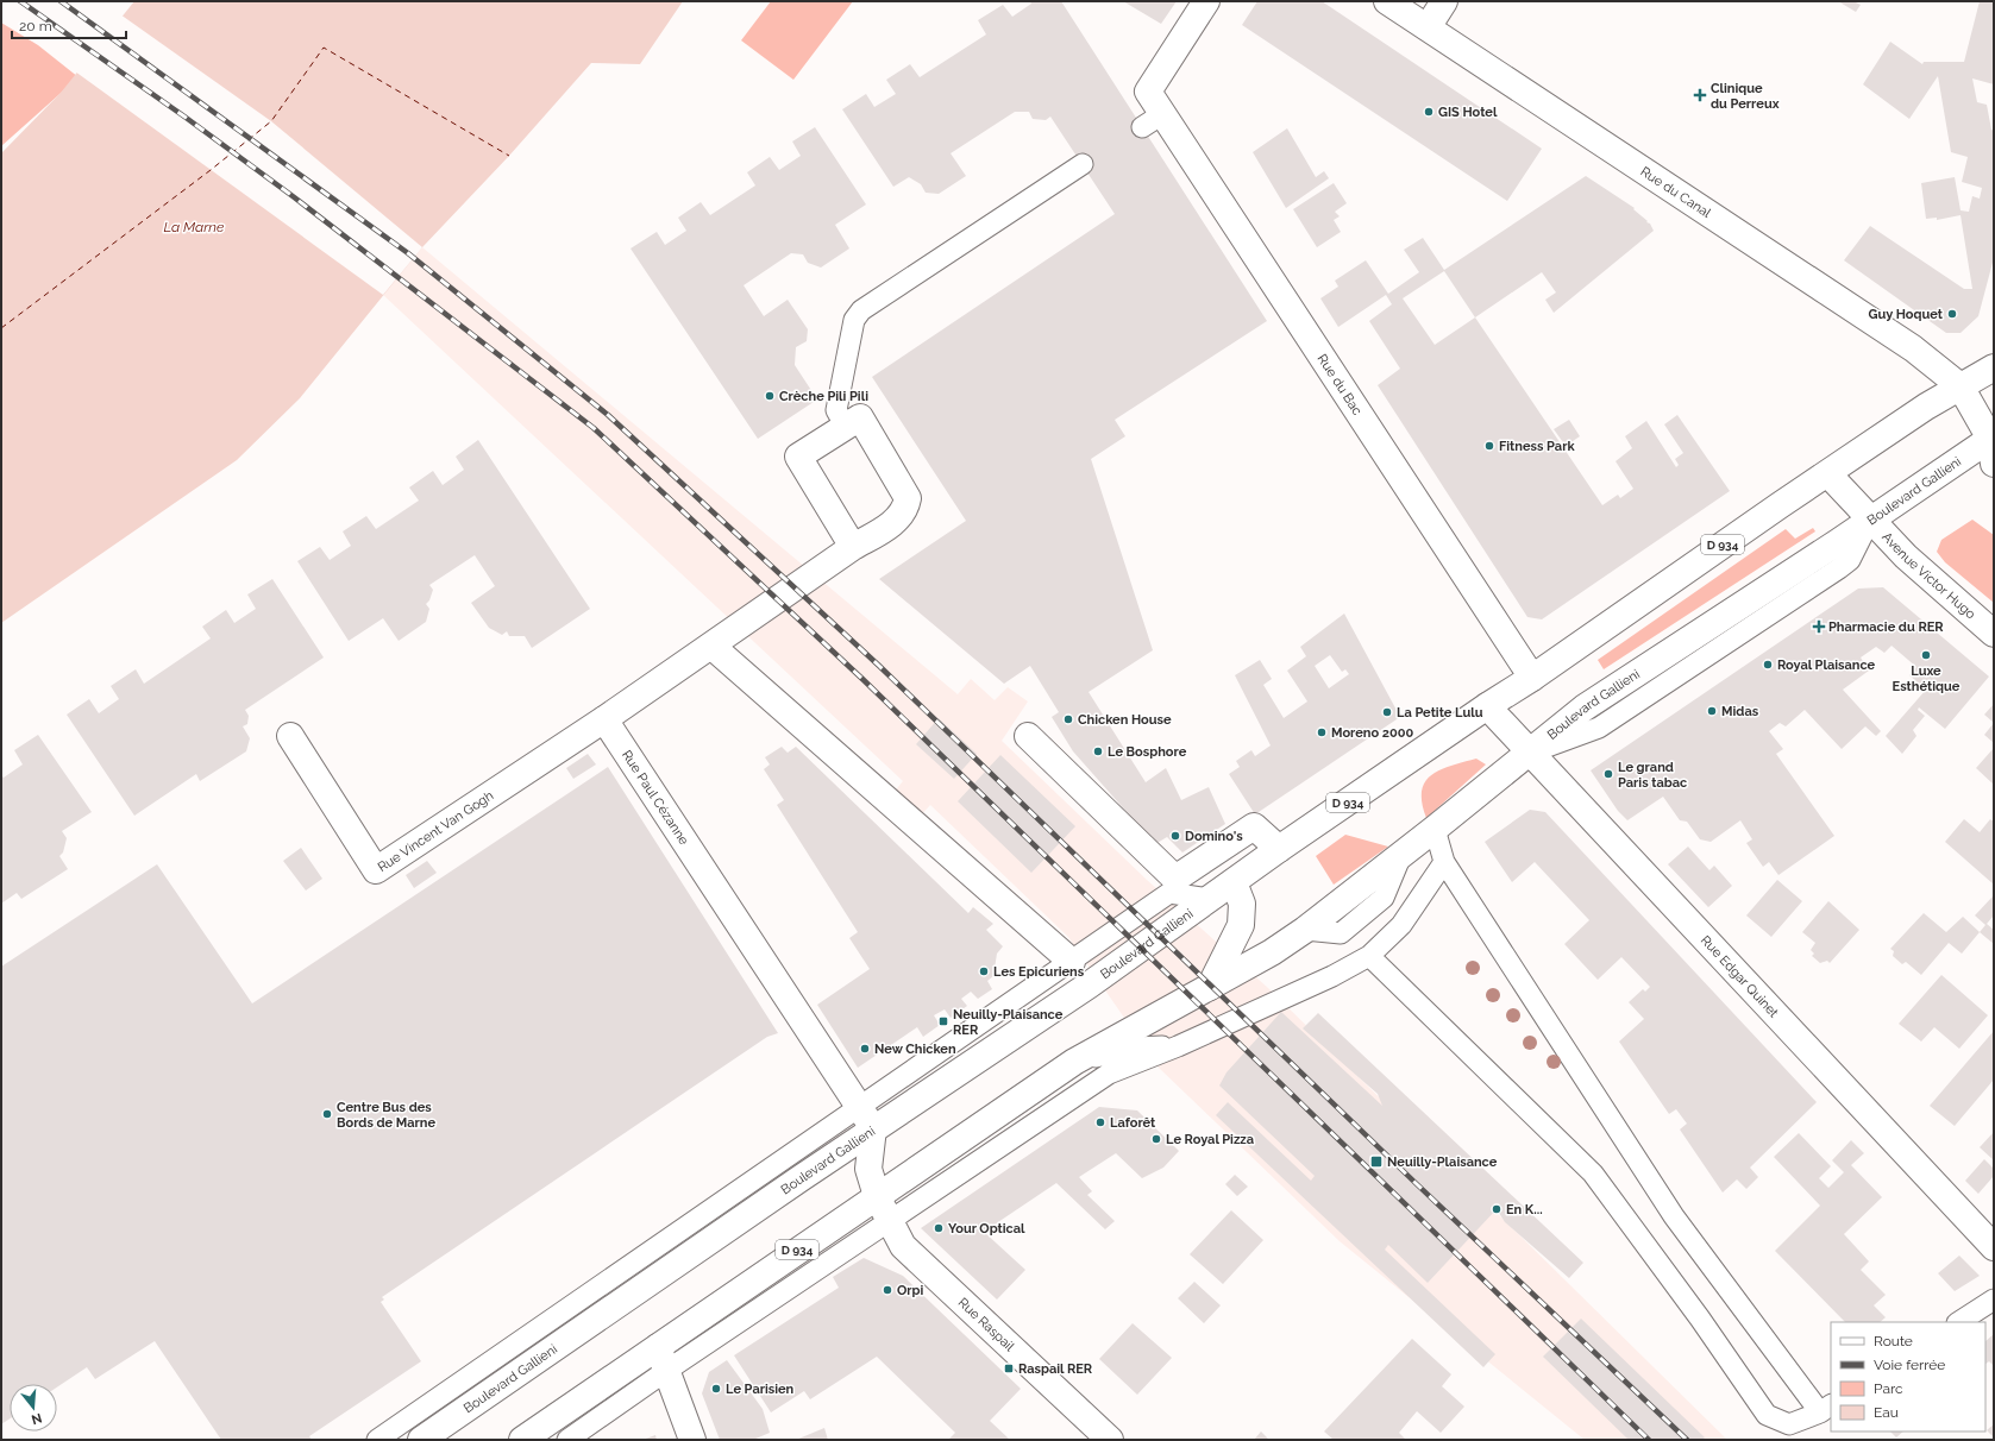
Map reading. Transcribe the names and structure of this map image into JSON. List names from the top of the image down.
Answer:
{
  "streets": {
    "street": [
      "Rue du Canal",
      "Rue du Bac",
      "Boulevard Gallieni",
      "D 934",
      "Avenue Victor Hugo",
      "Rue Paul Cézanne",
      "Rue Vincent Van Gogh",
      "Rue Edgar Quinet",
      "Rue Raspail"
    ]
  },
  "crossings": [
    ["Rue du Canal", "Boulevard Gallieni"],
    ["Rue du Bac", "Boulevard Gallieni"],
    ["Boulevard Gallieni", "Avenue Victor Hugo"],
    ["Boulevard Gallieni", "Rue Paul Cézanne"],
    ["Boulevard Gallieni", "Rue Edgar Quinet"],
    ["Boulevard Gallieni", "Rue Raspail"],
    ["Rue Paul Cézanne", "Rue Vincent Van Gogh"],
    ["Rue Paul Cézanne", "Rue Raspail"]
  ],
  "water": ["La Marne"],
  "places": {
    "health": ["Clinique du Perreux", "Pharmacie du RER"],
    "other": [
      "GIS Hotel",
      "Guy Hoquet",
      "Crèche Pili Pili",
      "Fitness Park",
      "Luxe Esthétique",
      "Royal Plaisance",
      "Midas",
      "La Petite Lulu",
      "Chicken House",
      "Moreno 2000",
      "Le Bosphore",
      "Le grand Paris tabac",
      "Domino's",
      "Les Epicuriens",
      "New Chicken",
      "Centre Bus des Bords de Marne",
      "Laforêt",
      "Le Royal Pizza",
      "En K...",
      "Your Optical",
      "Orpi",
      "Le Parisien"
    ],
    "transit": ["Neuilly-Plaisance RER", "Neuilly-Plaisance", "Raspail RER"]
  },
  "legend": [
    "Route",
    "Voie ferrée",
    "Parc",
    "Eau"
  ],
  "scale_bar": "20 m",
  "north": "bottom"
}
